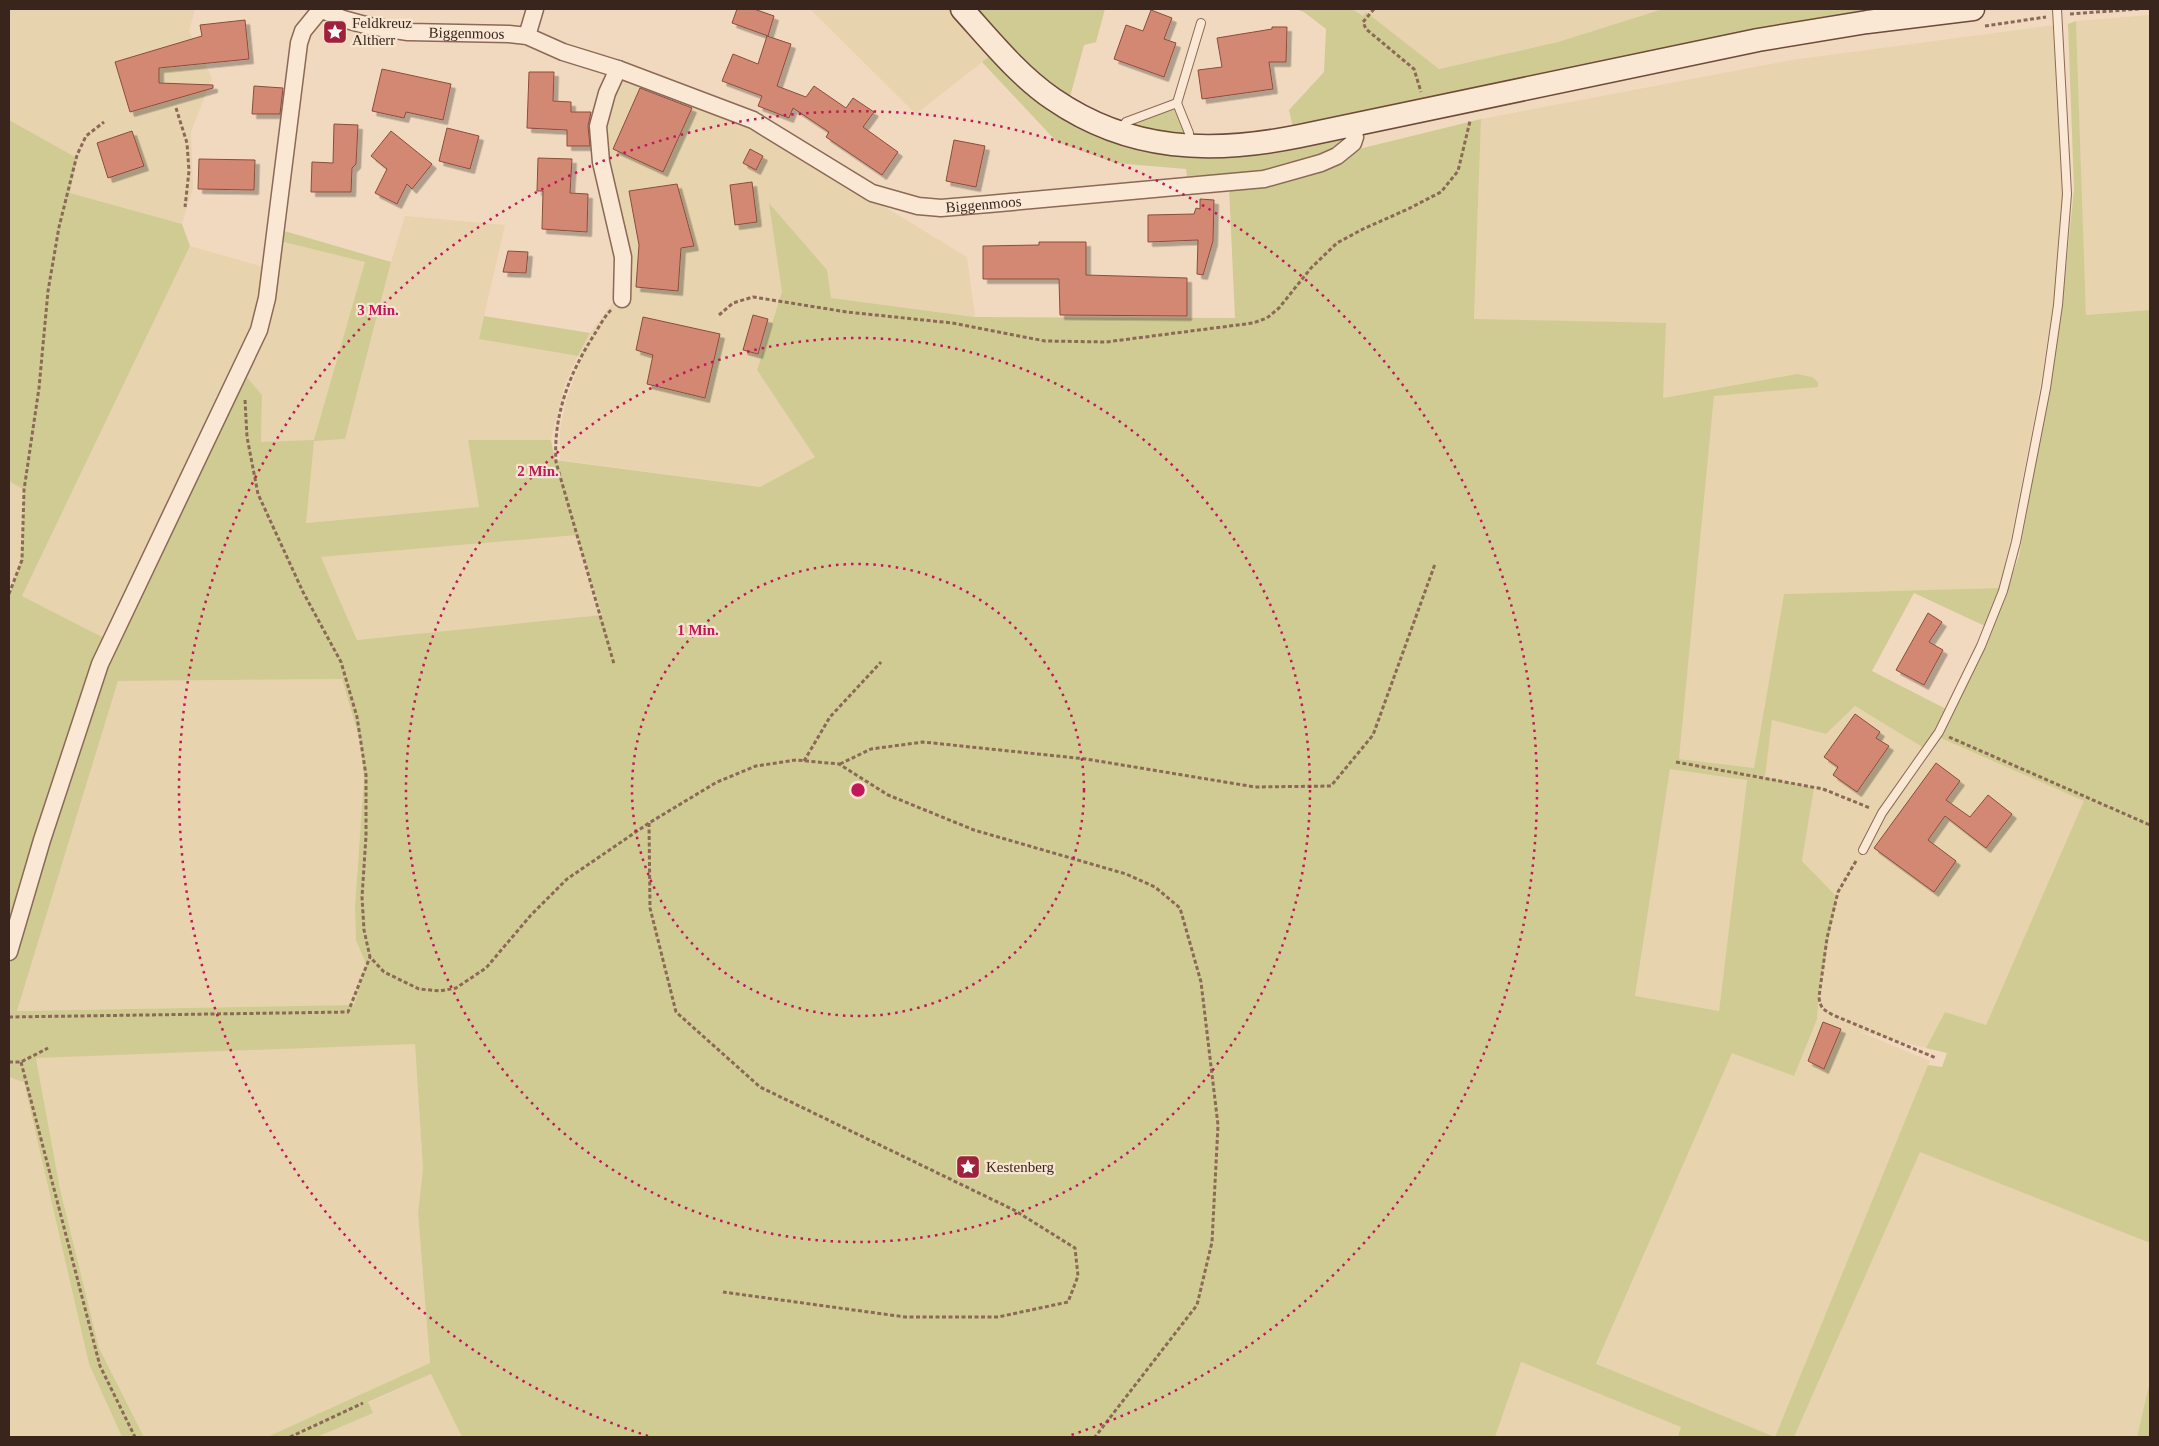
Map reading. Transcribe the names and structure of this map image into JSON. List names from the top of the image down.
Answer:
{
  "streets": {
    "street": ["Biggenmoos"]
  },
  "places": {
    "place": ["Feldkreuz Altherr", "Kestenberg"]
  },
  "rings": ["3 Min.", "2 Min.", "1 Min."]
}
